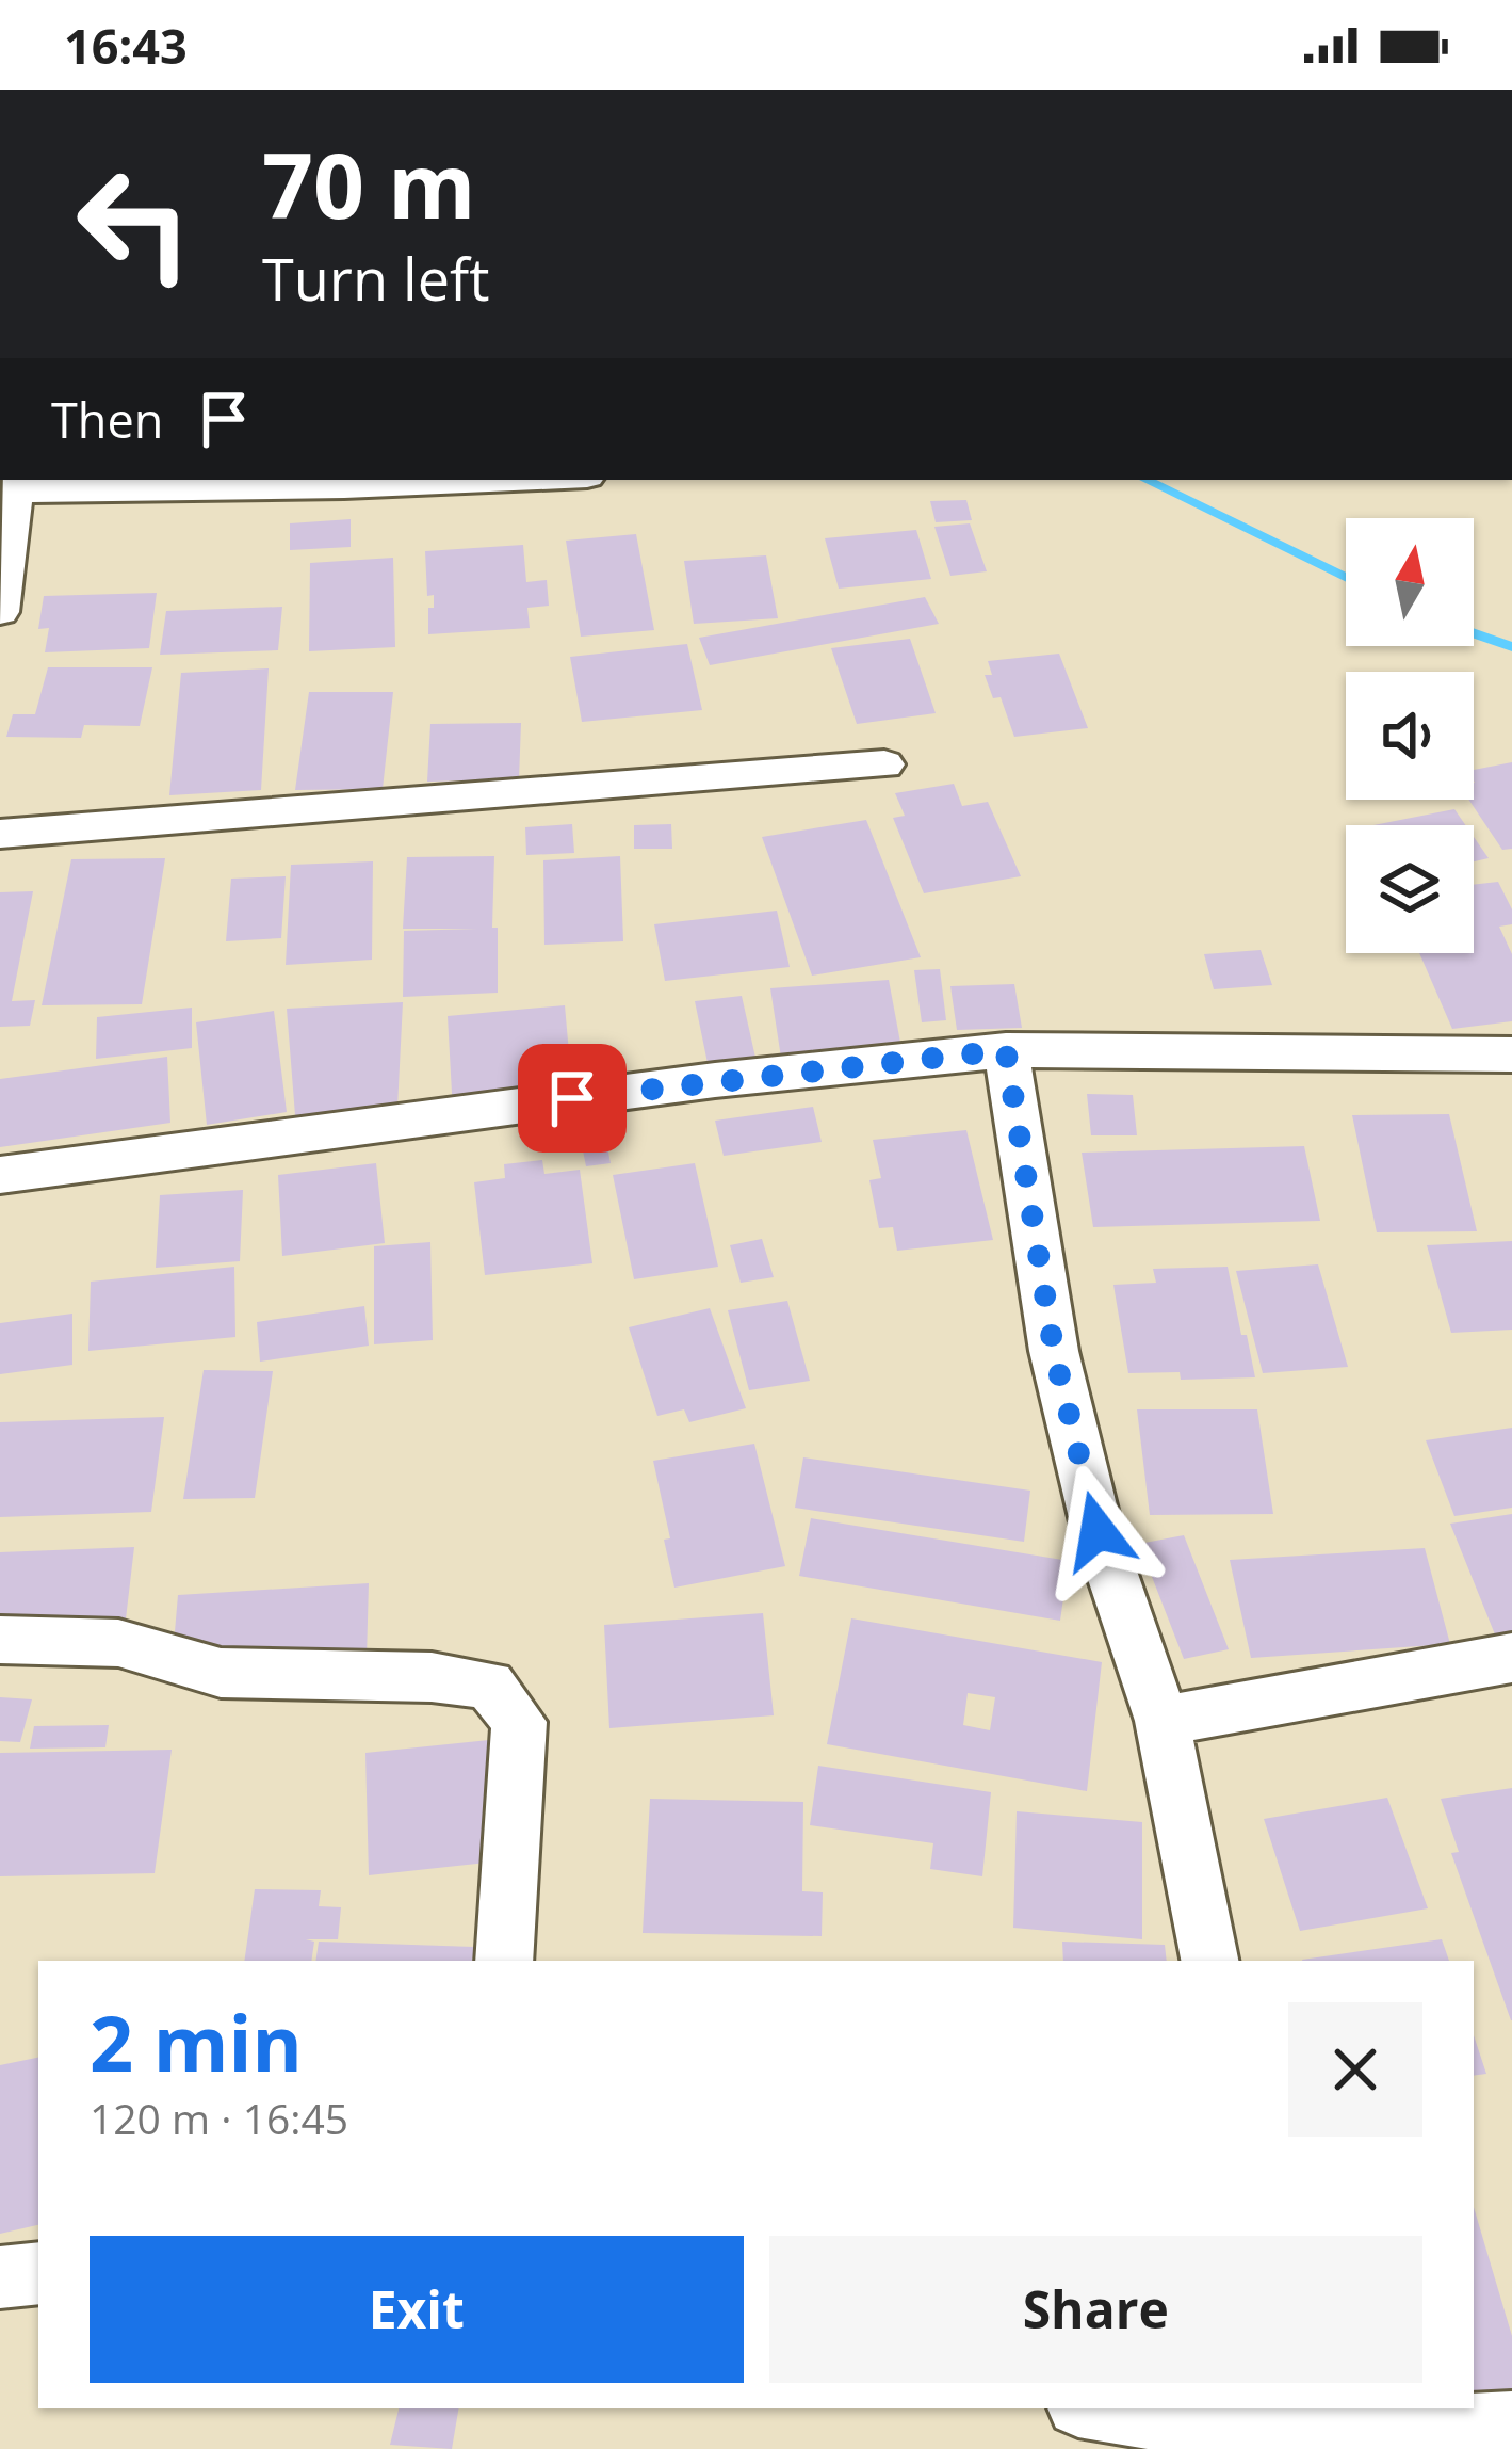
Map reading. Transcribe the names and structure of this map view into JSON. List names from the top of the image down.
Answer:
{
  "north": "top",
  "page": {
    "status": "16:43",
    "turn": ["70 m", "Turn left"],
    "then": "Then",
    "heading": ["2 min", "120 m · 16:45"],
    "buttons": ["Exit", "Share"]
  }
}
